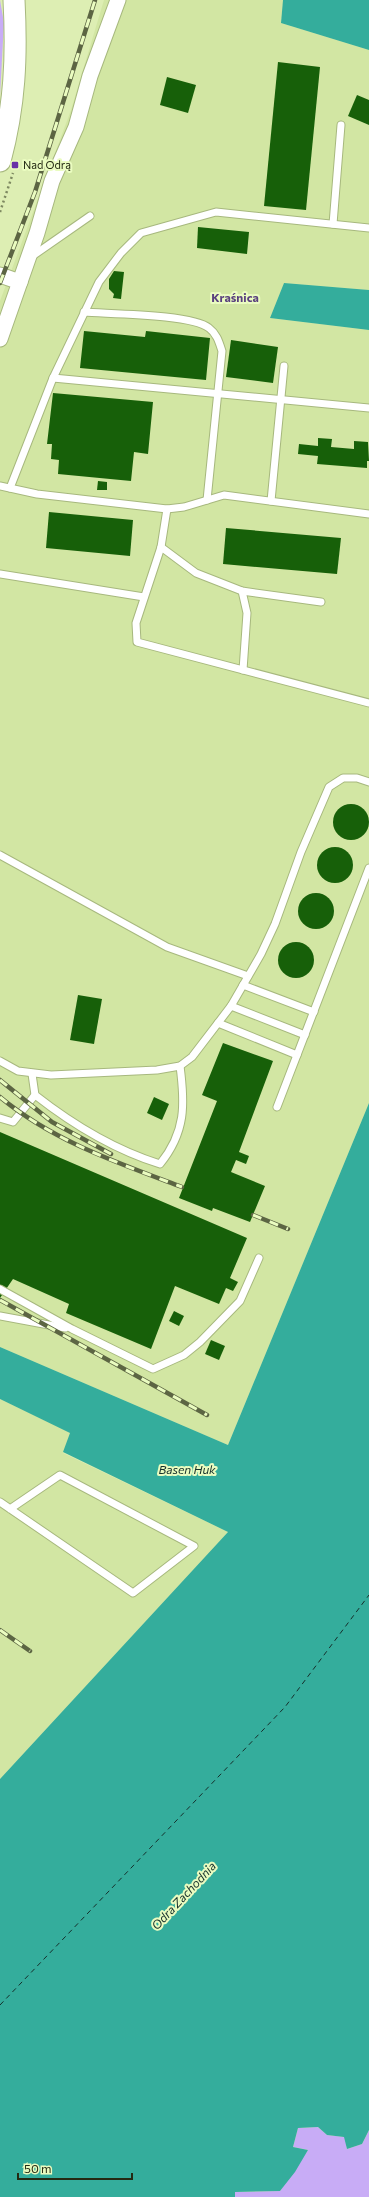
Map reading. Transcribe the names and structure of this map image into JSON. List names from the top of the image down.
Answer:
{
  "districts": ["Kraśnica"],
  "water": ["Basen Huk", "Odra Zachodnia"],
  "places": {
    "transit": ["Nad Odrą"]
  },
  "scale_bar": "50 m"
}
